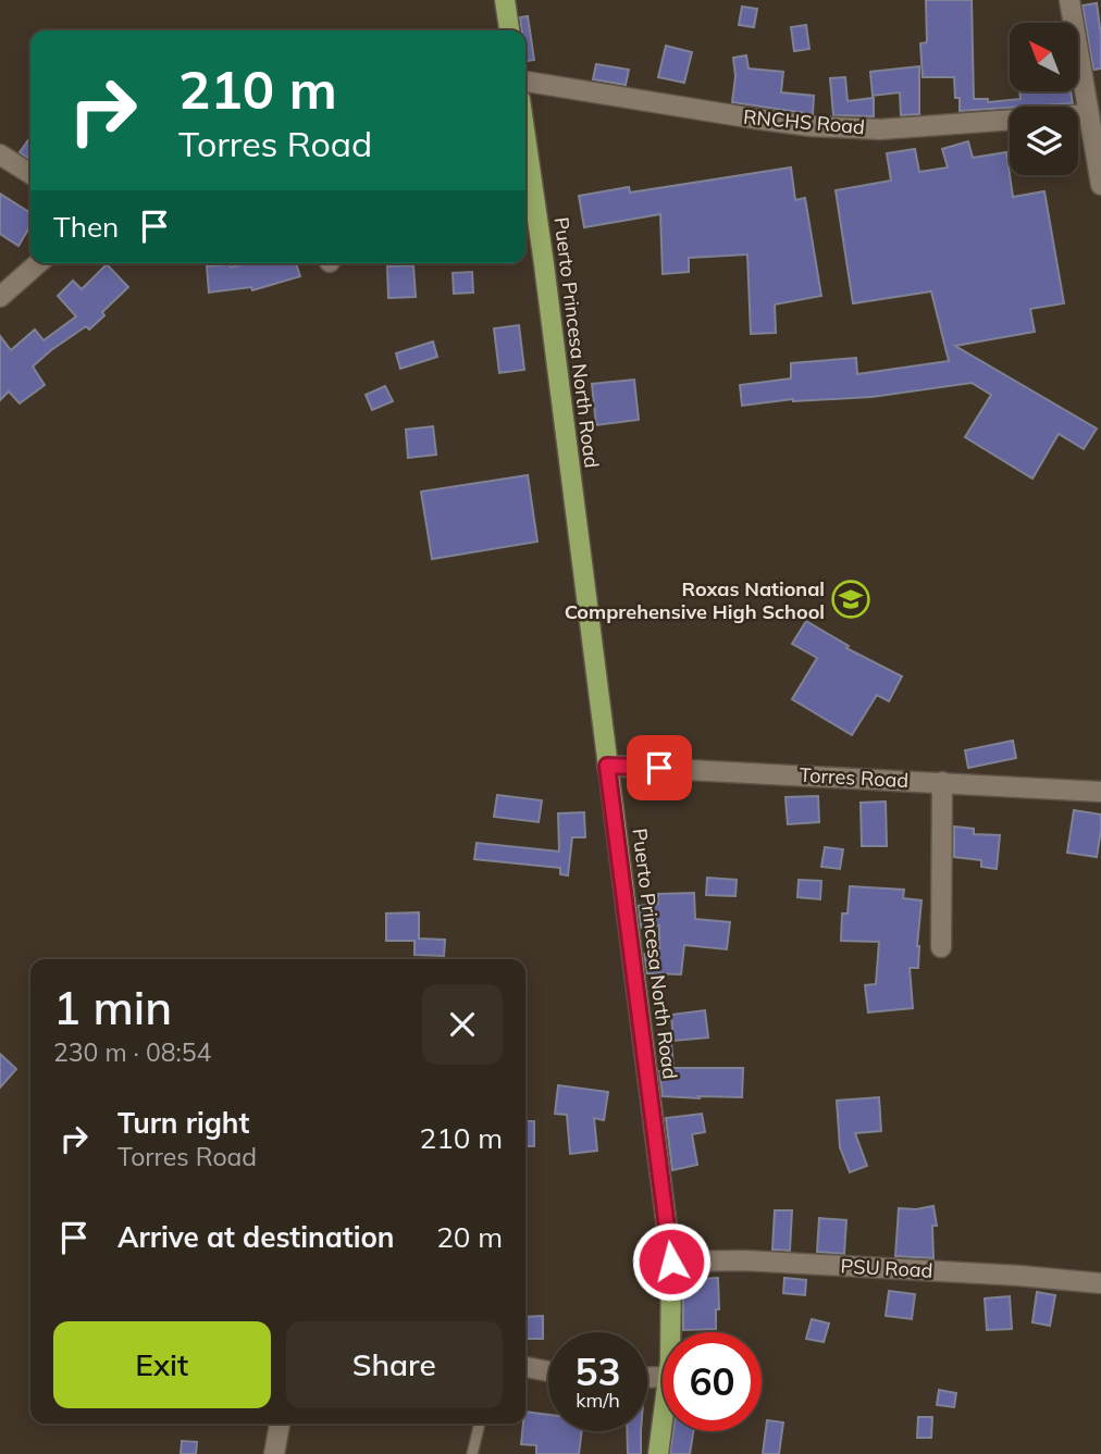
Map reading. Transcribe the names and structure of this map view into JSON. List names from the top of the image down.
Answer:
{
  "streets": {
    "main road": ["Puerto Princesa North Road"],
    "street": ["RNCHS Road", "Torres Road", "PSU Road"]
  },
  "crossings": [
    ["Puerto Princesa North Road", "Torres Road"],
    ["Puerto Princesa North Road", "PSU Road"]
  ],
  "places": {
    "school or university": ["Roxas National Comprehensive High School"]
  },
  "north": "top left",
  "page": {
    "turn": ["210 m", "Torres Road"],
    "then": "Then",
    "heading": ["1 min", "230 m · 08:54"],
    "list": [
      {
        "name": "Turn right",
        "note": "Torres Road",
        "value": "210 m"
      },
      {
        "name": "Arrive at destination",
        "value": "20 m"
      }
    ],
    "buttons": ["Exit", "Share"],
    "speed": "53 km/h",
    "limit": "60"
  }
}
